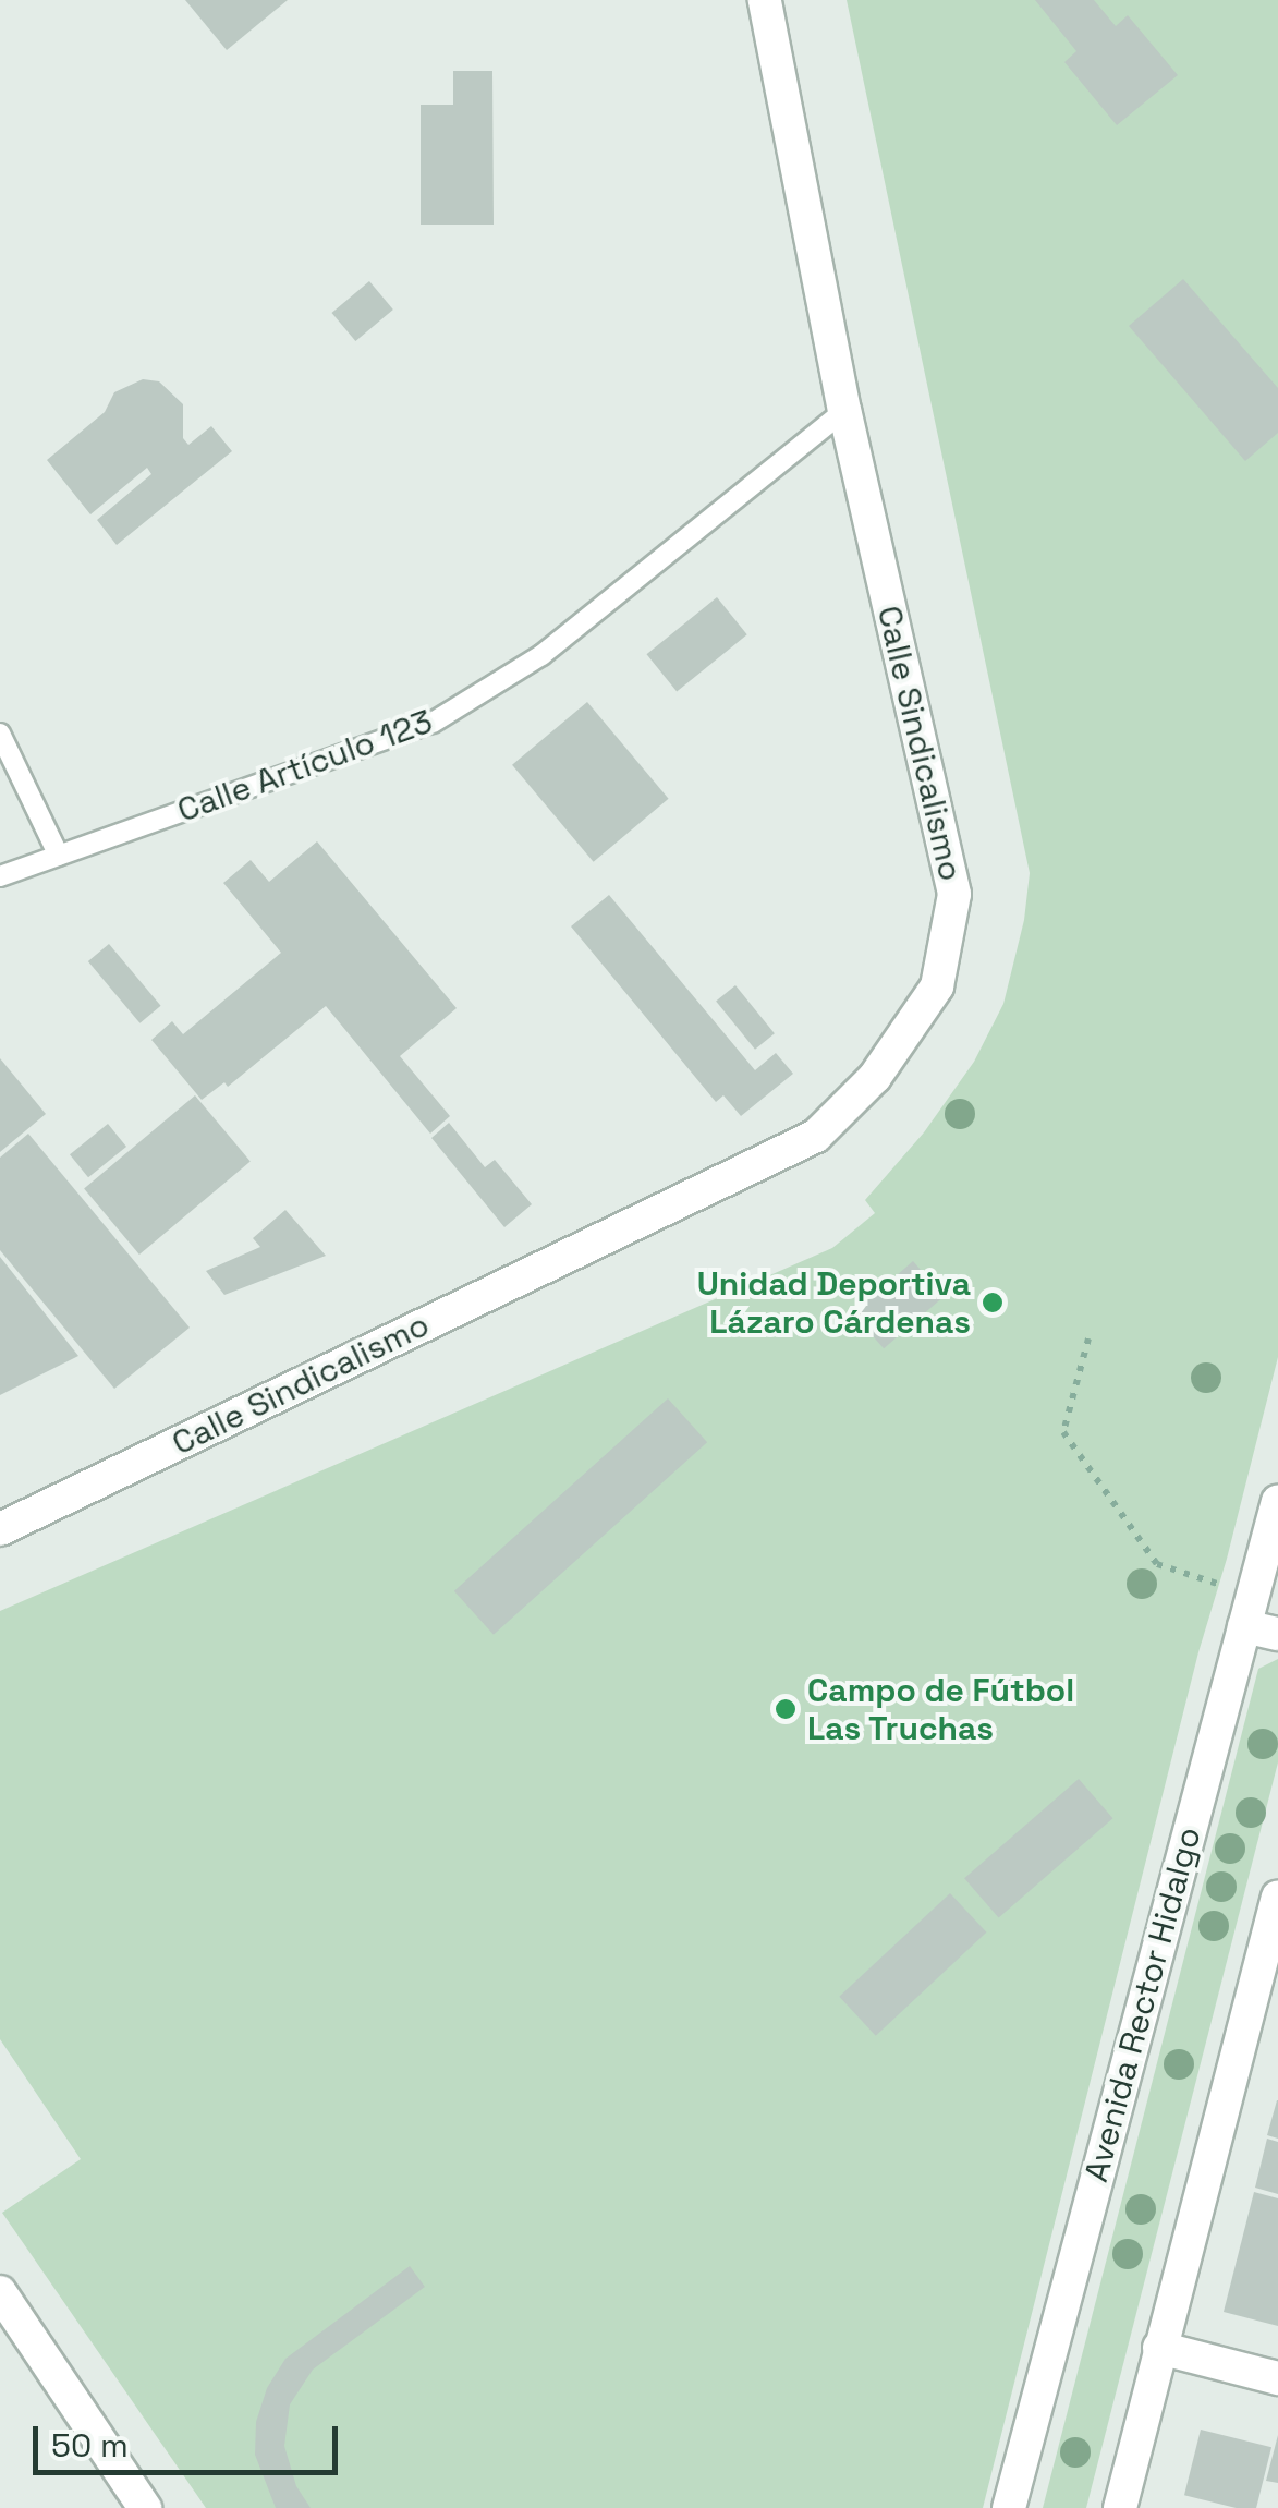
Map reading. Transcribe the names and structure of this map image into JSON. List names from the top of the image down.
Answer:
{
  "streets": {
    "street": ["Calle Sindicalismo", "Avenida Rector Hidalgo"],
    "lane": ["Calle Artículo 123"]
  },
  "crossings": [
    ["Calle Sindicalismo", "Calle Artículo 123"]
  ],
  "places": ["Unidad Deportiva Lázaro Cárdenas", "Campo de Fútbol Las Truchas"],
  "scale_bar": "50 m"
}
